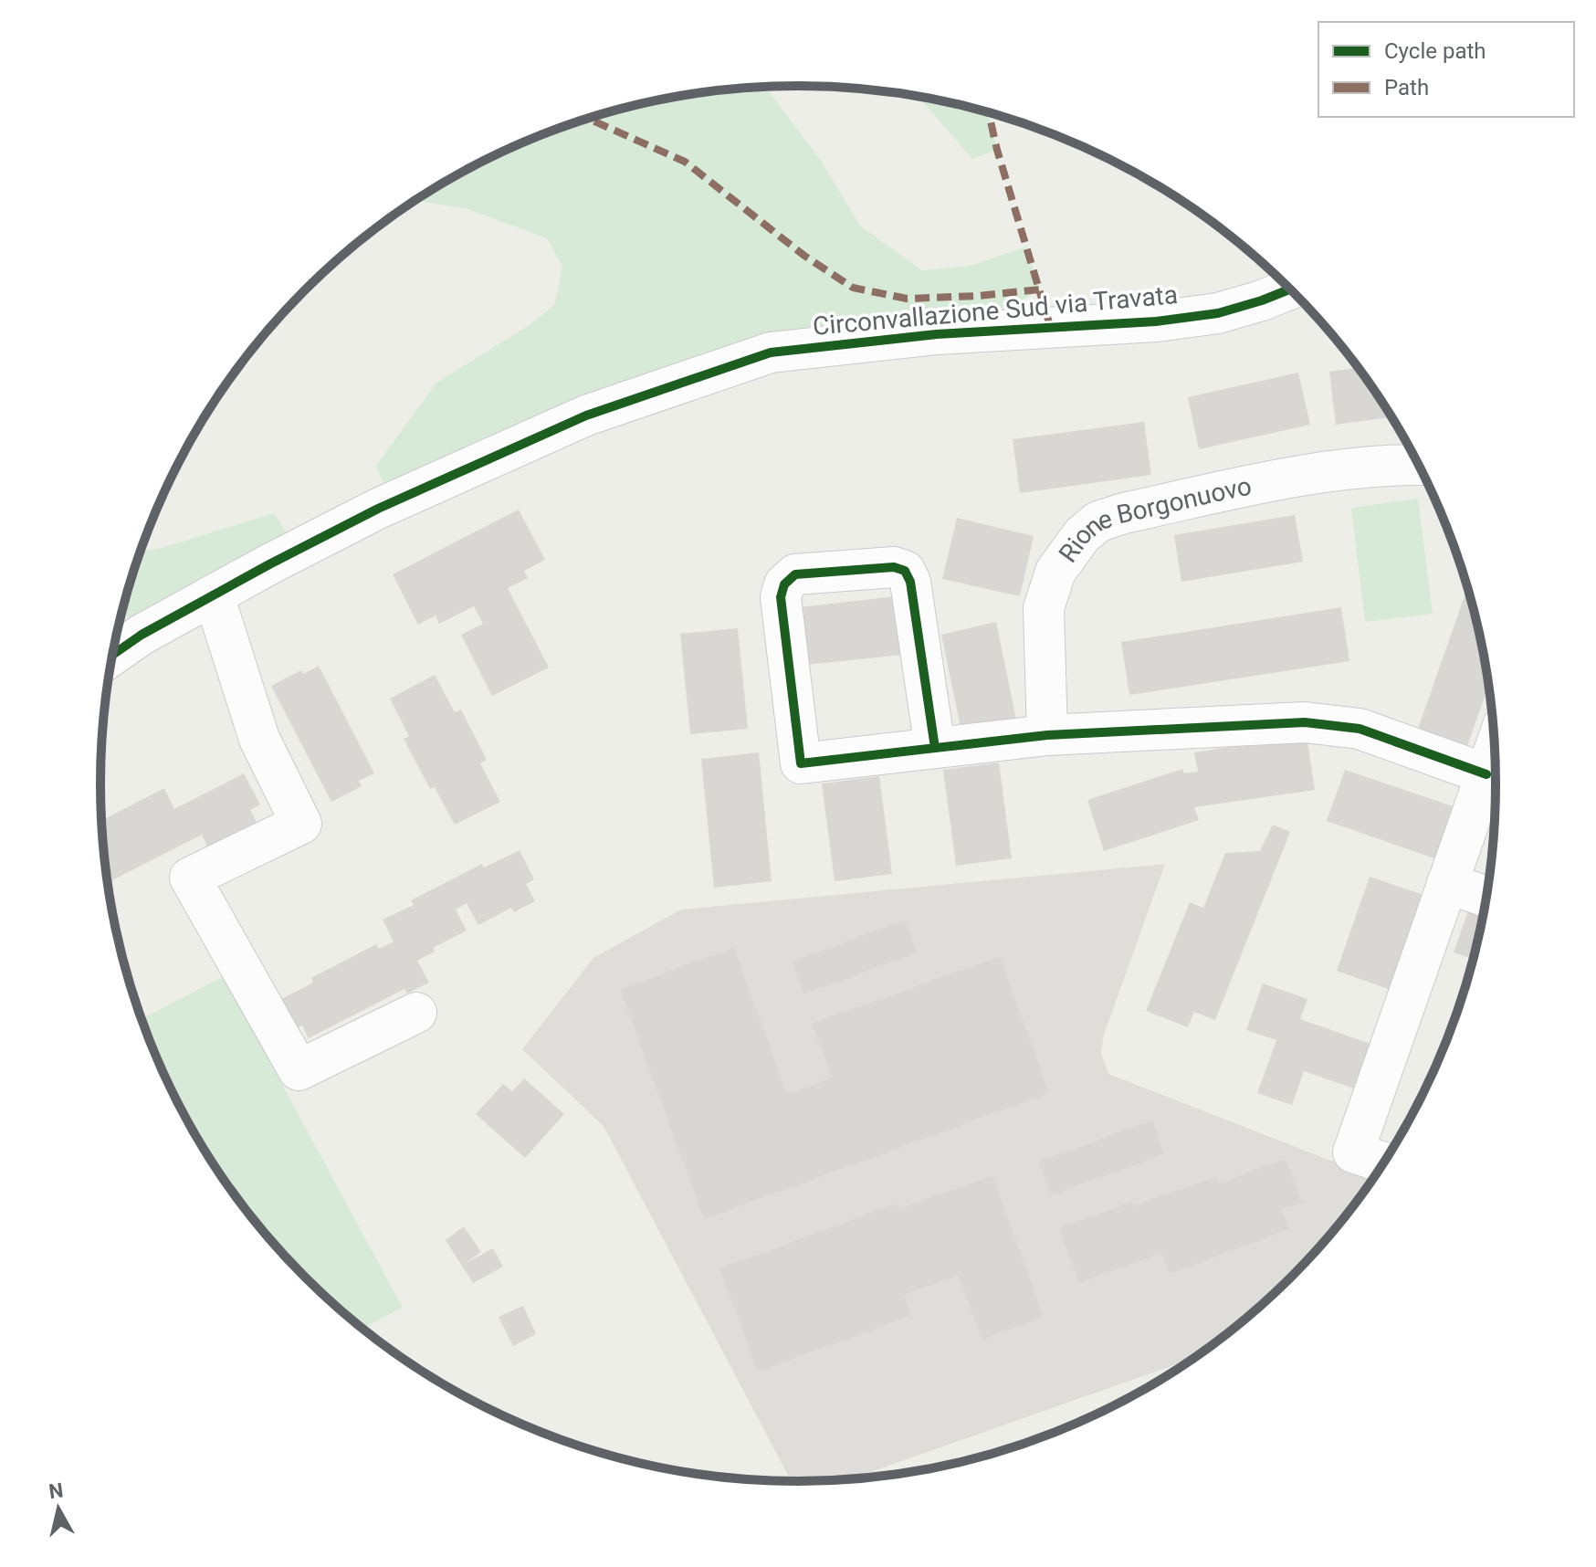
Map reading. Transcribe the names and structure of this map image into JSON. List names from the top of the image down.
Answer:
{
  "streets": {
    "street": ["Circonvallazione Sud via Travata", "Rione Borgonuovo"]
  },
  "legend": ["Cycle path", "Path"],
  "north": "top"
}
